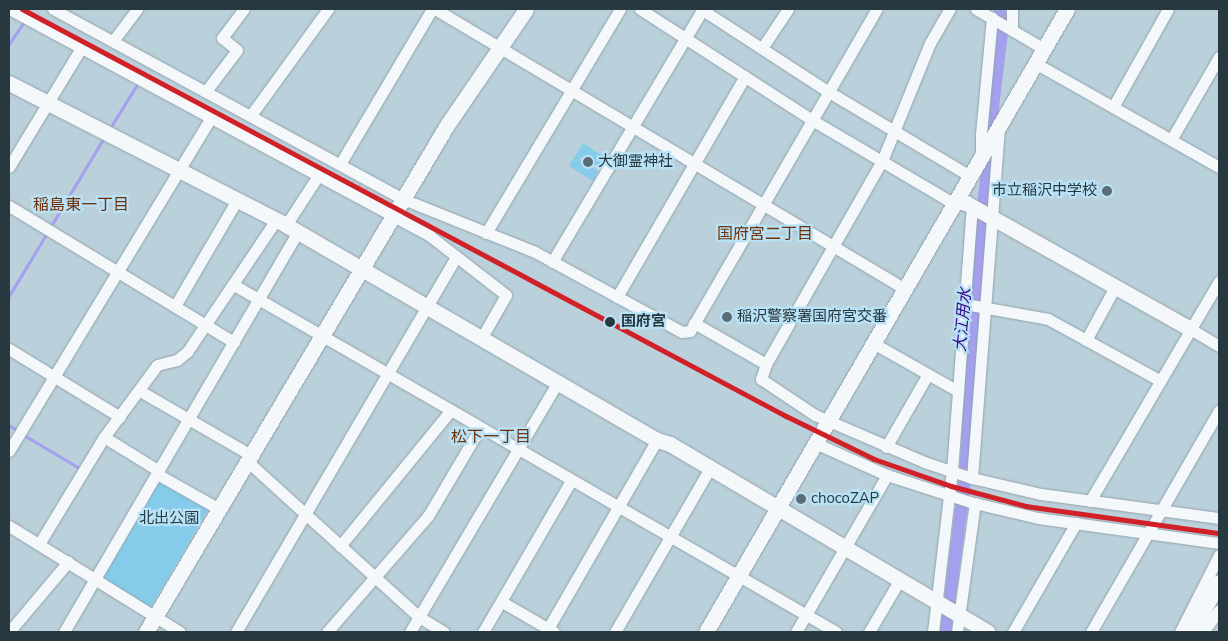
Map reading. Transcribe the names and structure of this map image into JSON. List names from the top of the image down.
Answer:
{
  "districts": ["稲島東一丁目", "国府宮二丁目", "松下一丁目"],
  "water": ["大江用水"],
  "parks": ["北出公園"],
  "places": [
    "大御霊神社",
    "市立稲沢中学校",
    "稲沢警察署国府宮交番",
    "国府宮",
    "chocoZAP"
  ]
}
